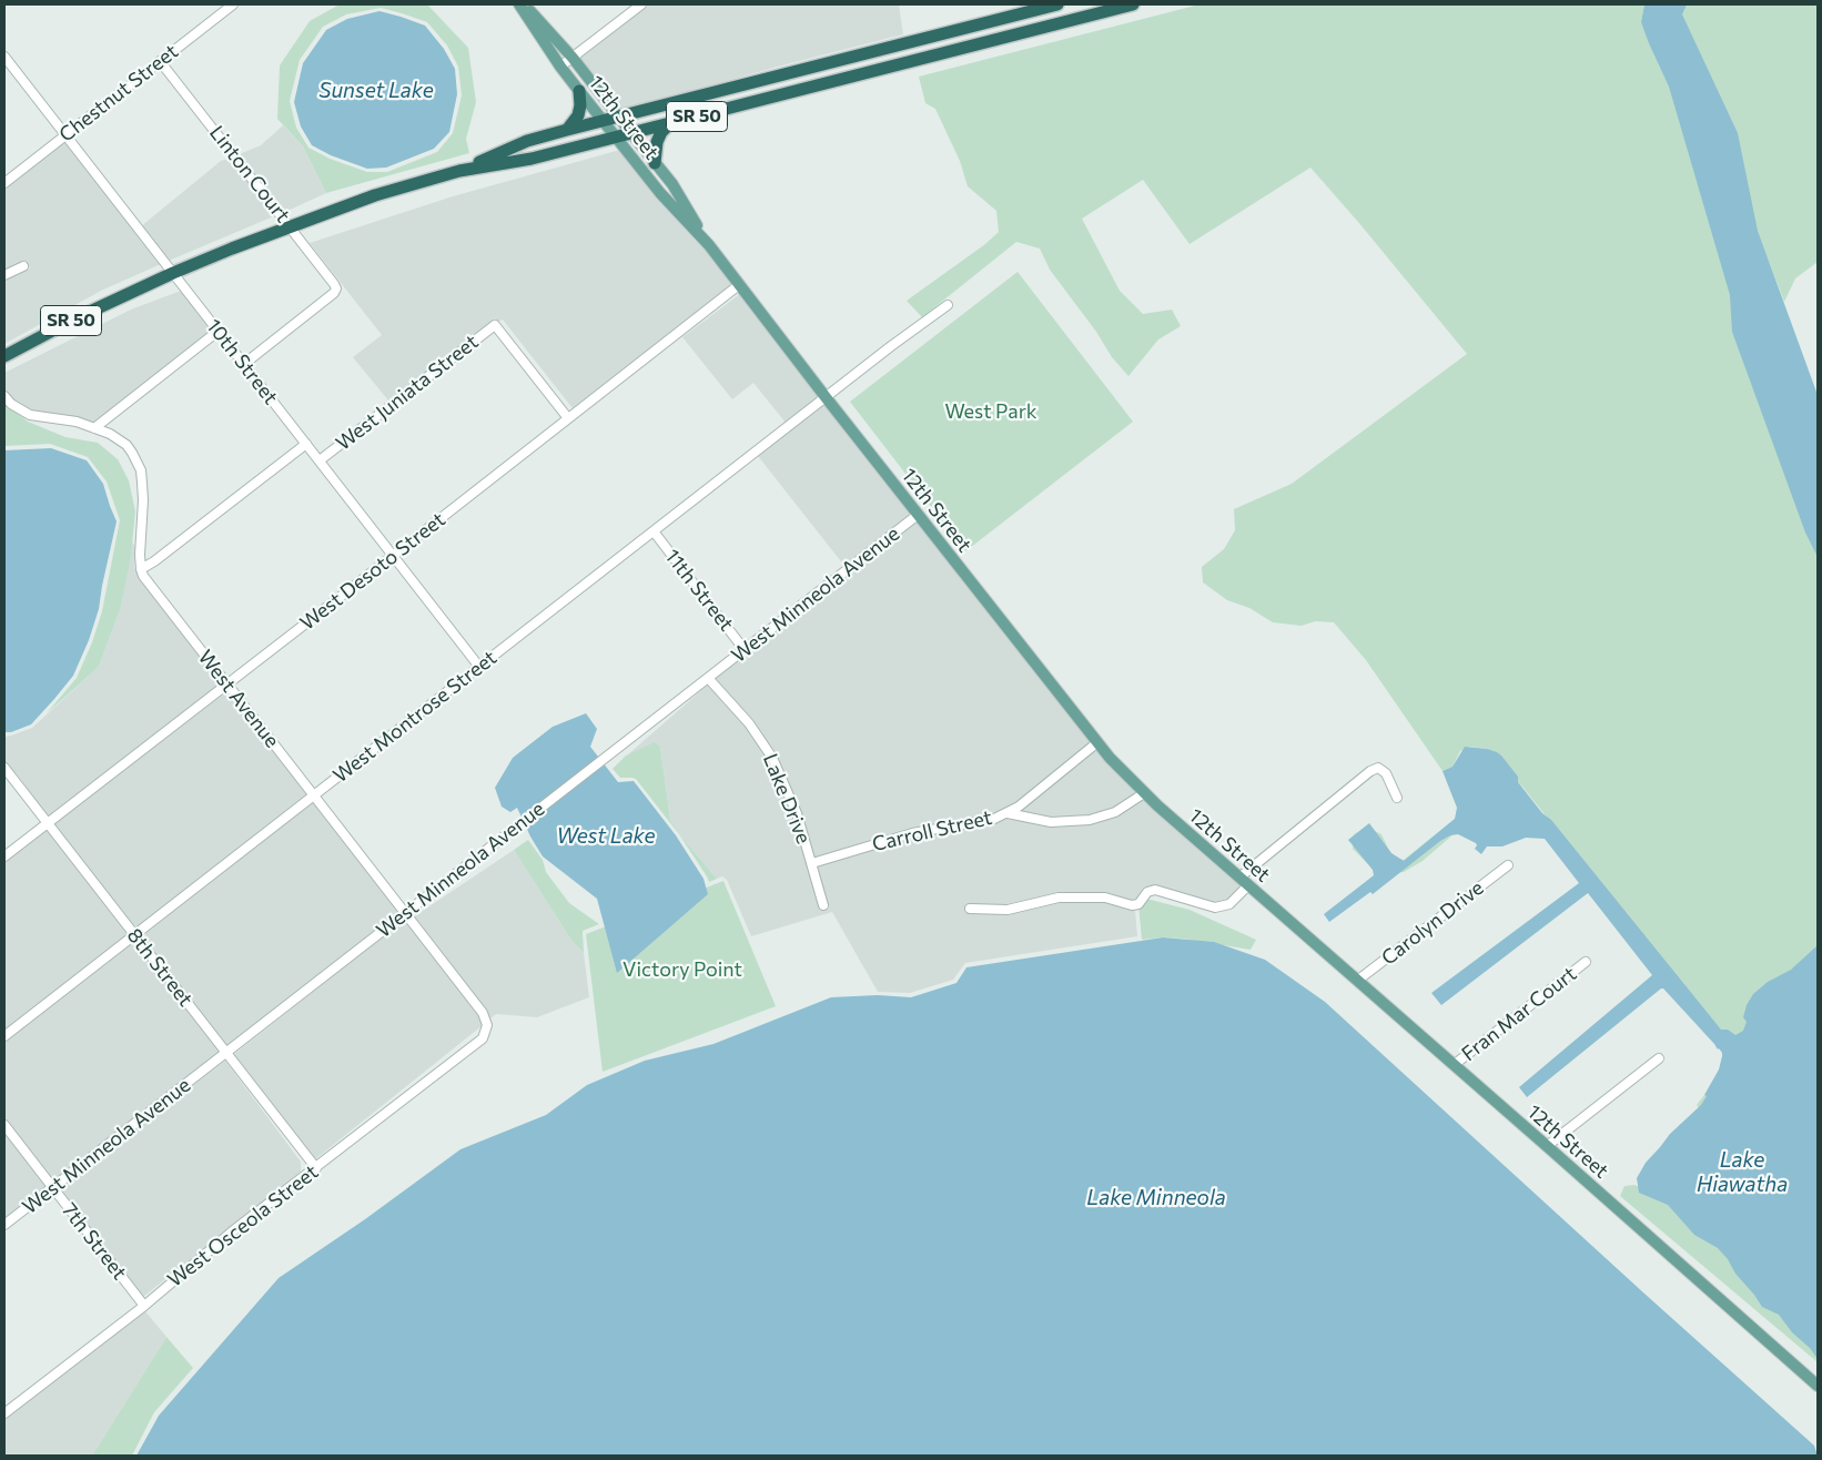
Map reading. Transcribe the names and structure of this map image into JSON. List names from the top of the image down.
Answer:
{
  "streets": {
    "highway": ["SR 50"],
    "main road": ["12th Street"],
    "street": [
      "Chestnut Street",
      "Linton Court",
      "10th Street",
      "West Juniata Street",
      "West Desoto Street",
      "11th Street",
      "West Minneola Avenue",
      "West Avenue",
      "West Montrose Street",
      "Lake Drive",
      "Carroll Street",
      "Carolyn Drive",
      "8th Street",
      "Fran Mar Court",
      "West Osceola Street",
      "7th Street"
    ]
  },
  "crossings": [
    ["Chestnut Street", "Linton Court"],
    ["Chestnut Street", "10th Street"],
    ["SR 50", "12th Street"],
    ["SR 50", "Linton Court"],
    ["SR 50", "10th Street"],
    ["12th Street", "West Desoto Street"],
    ["12th Street", "West Minneola Avenue"],
    ["12th Street", "West Montrose Street"],
    ["12th Street", "Carroll Street"],
    ["12th Street", "Carolyn Drive"],
    ["12th Street", "Fran Mar Court"],
    ["Linton Court", "10th Street"],
    ["10th Street", "West Juniata Street"],
    ["10th Street", "West Desoto Street"],
    ["10th Street", "West Montrose Street"],
    ["West Juniata Street", "West Desoto Street"],
    ["West Juniata Street", "West Avenue"],
    ["West Desoto Street", "West Avenue"],
    ["West Desoto Street", "8th Street"],
    ["11th Street", "West Minneola Avenue"],
    ["11th Street", "West Montrose Street"],
    ["West Minneola Avenue", "West Avenue"],
    ["West Minneola Avenue", "Lake Drive"],
    ["West Minneola Avenue", "8th Street"],
    ["West Minneola Avenue", "7th Street"],
    ["West Avenue", "West Montrose Street"],
    ["West Avenue", "West Osceola Street"],
    ["West Montrose Street", "8th Street"],
    ["Lake Drive", "Carroll Street"],
    ["8th Street", "West Osceola Street"],
    ["West Osceola Street", "7th Street"]
  ],
  "water": [
    "Sunset Lake",
    "West Lake",
    "Lake Hiawatha",
    "Lake Minneola"
  ],
  "parks": ["West Park", "Victory Point"]
}
